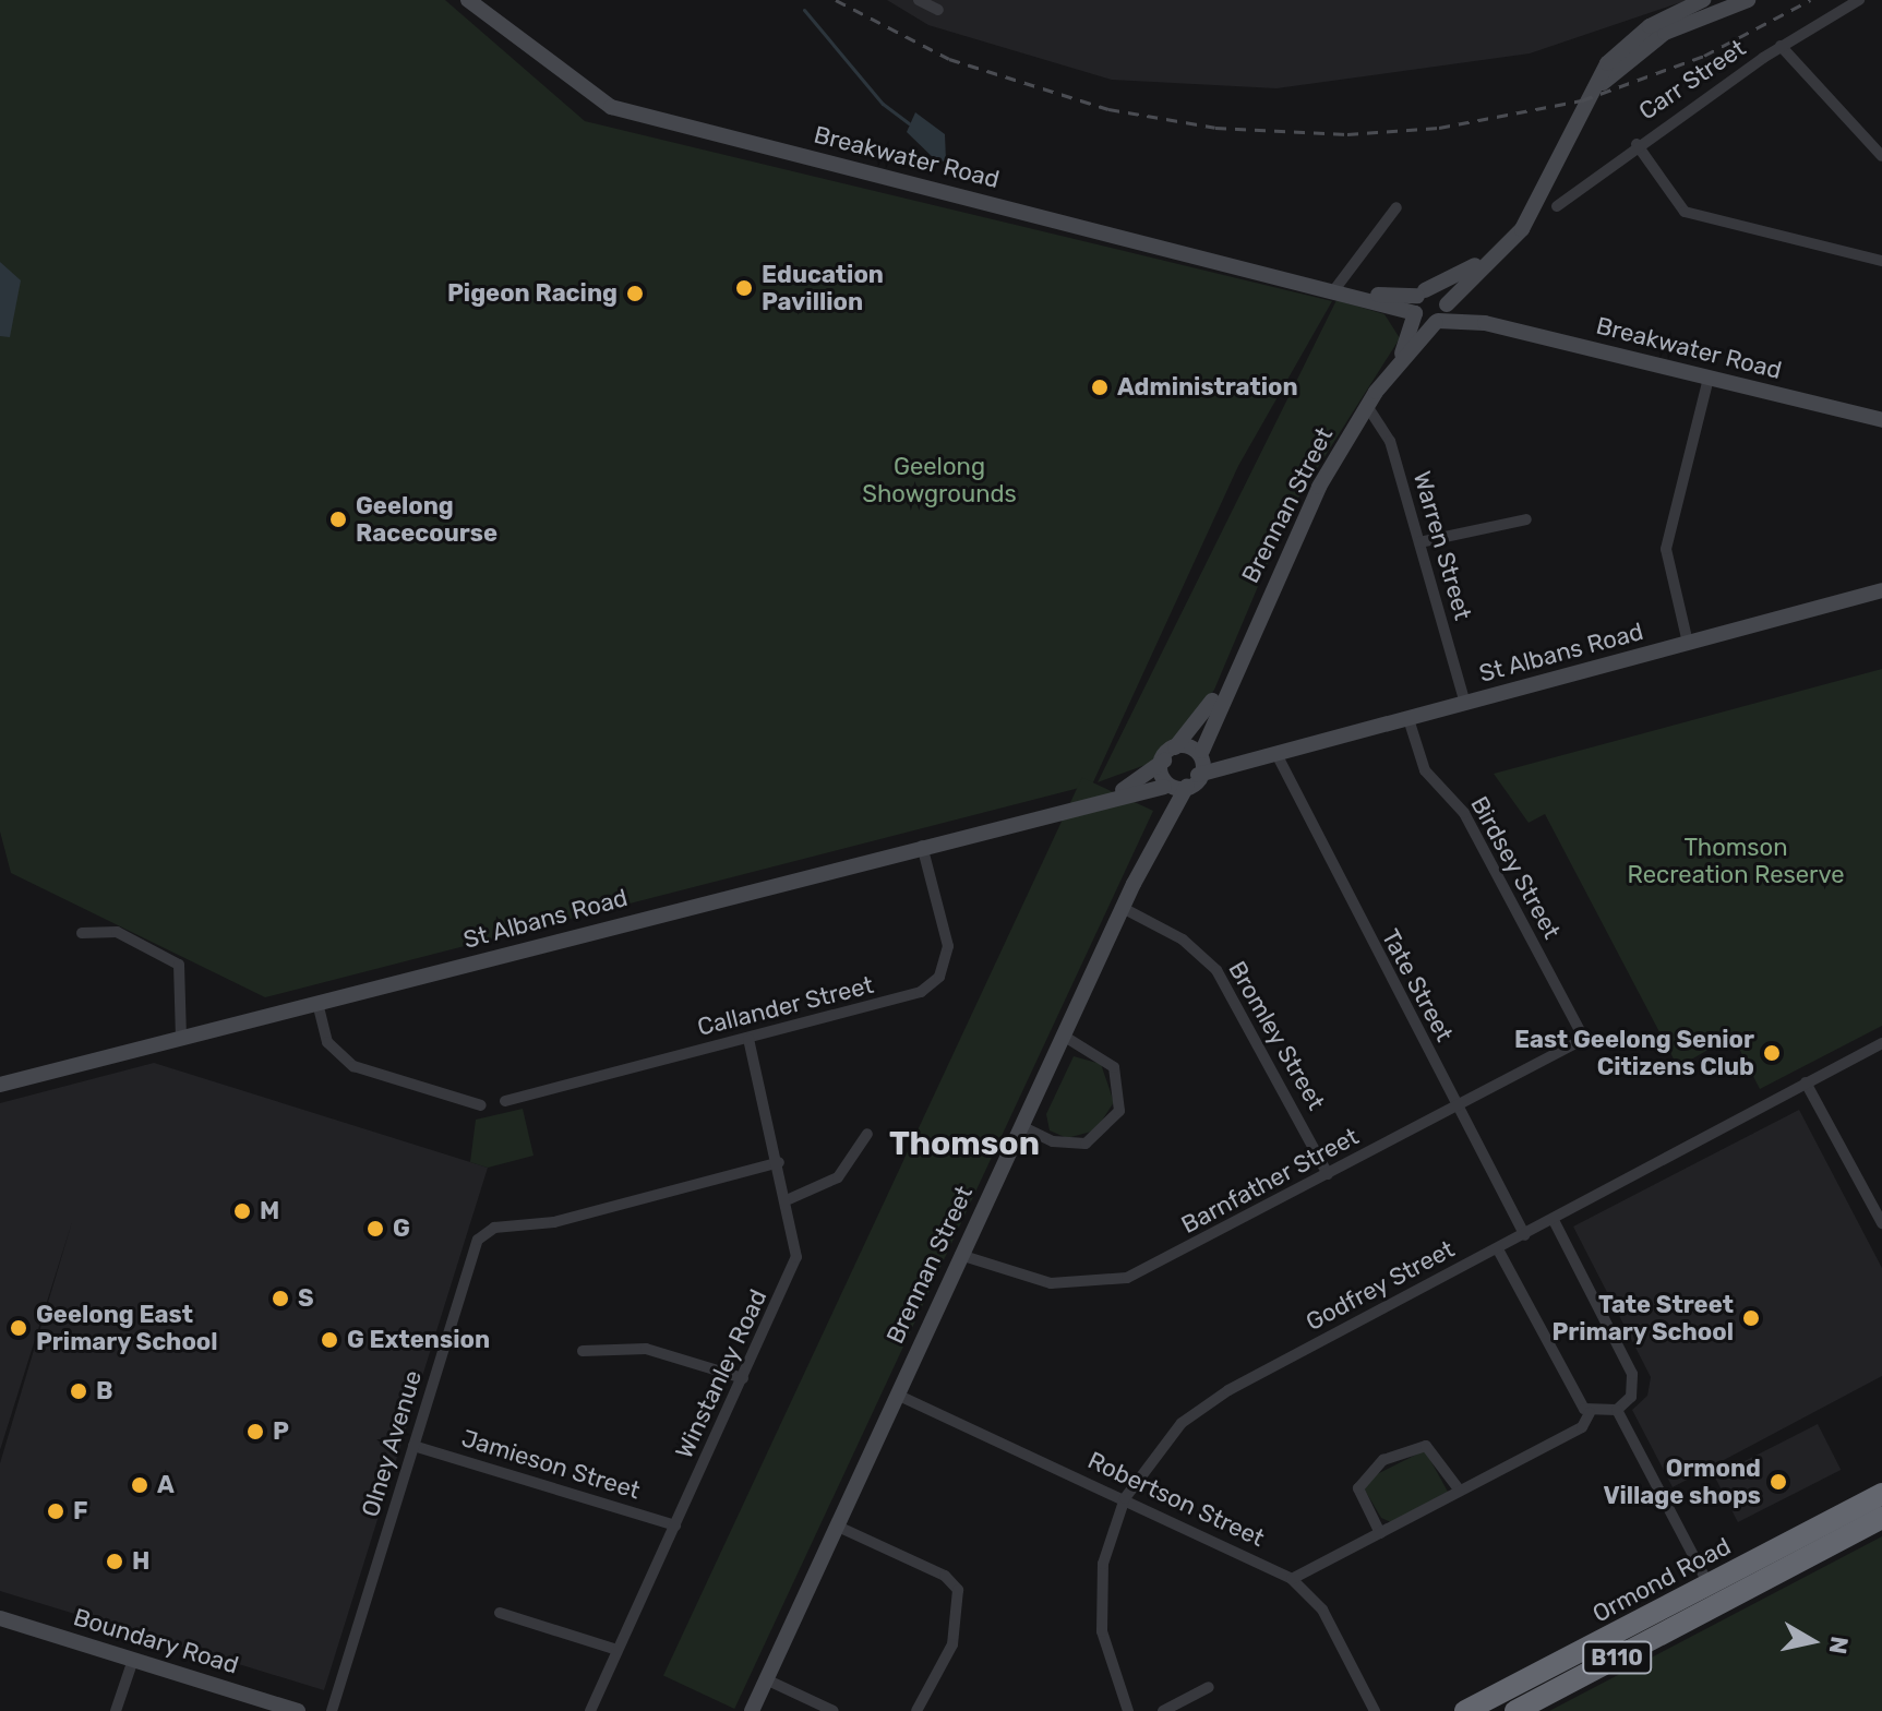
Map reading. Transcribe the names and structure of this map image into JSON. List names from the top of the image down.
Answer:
{
  "streets": {
    "highway": ["Ormond Road", "B110"],
    "street": [
      "Carr Street",
      "Breakwater Road",
      "Brennan Street",
      "Warren Street",
      "St Albans Road",
      "Birdsey Street",
      "Tate Street",
      "Callander Street",
      "Bromley Street",
      "Barnfather Street",
      "Godfrey Street",
      "Winstanley Road",
      "Olney Avenue",
      "Jamieson Street",
      "Robertson Street",
      "Boundary Road"
    ]
  },
  "crossings": [
    ["Breakwater Road", "Brennan Street"],
    ["Brennan Street", "Warren Street"],
    ["Brennan Street", "St Albans Road"],
    ["Brennan Street", "Bromley Street"],
    ["Brennan Street", "Barnfather Street"],
    ["Brennan Street", "Robertson Street"],
    ["Warren Street", "St Albans Road"],
    ["St Albans Road", "Birdsey Street"],
    ["St Albans Road", "Tate Street"],
    ["St Albans Road", "Callander Street"],
    ["Birdsey Street", "Barnfather Street"],
    ["Tate Street", "Barnfather Street"],
    ["Tate Street", "Godfrey Street"],
    ["Callander Street", "Winstanley Road"],
    ["Bromley Street", "Barnfather Street"],
    ["Godfrey Street", "Robertson Street"],
    ["Winstanley Road", "Olney Avenue"],
    ["Winstanley Road", "Jamieson Street"],
    ["Olney Avenue", "Jamieson Street"]
  ],
  "districts": ["Thomson"],
  "parks": ["Geelong Showgrounds", "Thomson Recreation Reserve"],
  "places": [
    "Education Pavillion",
    "Pigeon Racing",
    "Administration",
    "Geelong Racecourse",
    "East Geelong Senior Citizens Club",
    "M",
    "G",
    "S",
    "Tate Street Primary School",
    "Geelong East Primary School",
    "G Extension",
    "B",
    "P",
    "Ormond Village shops",
    "A",
    "F",
    "H"
  ],
  "north": "right"
}
